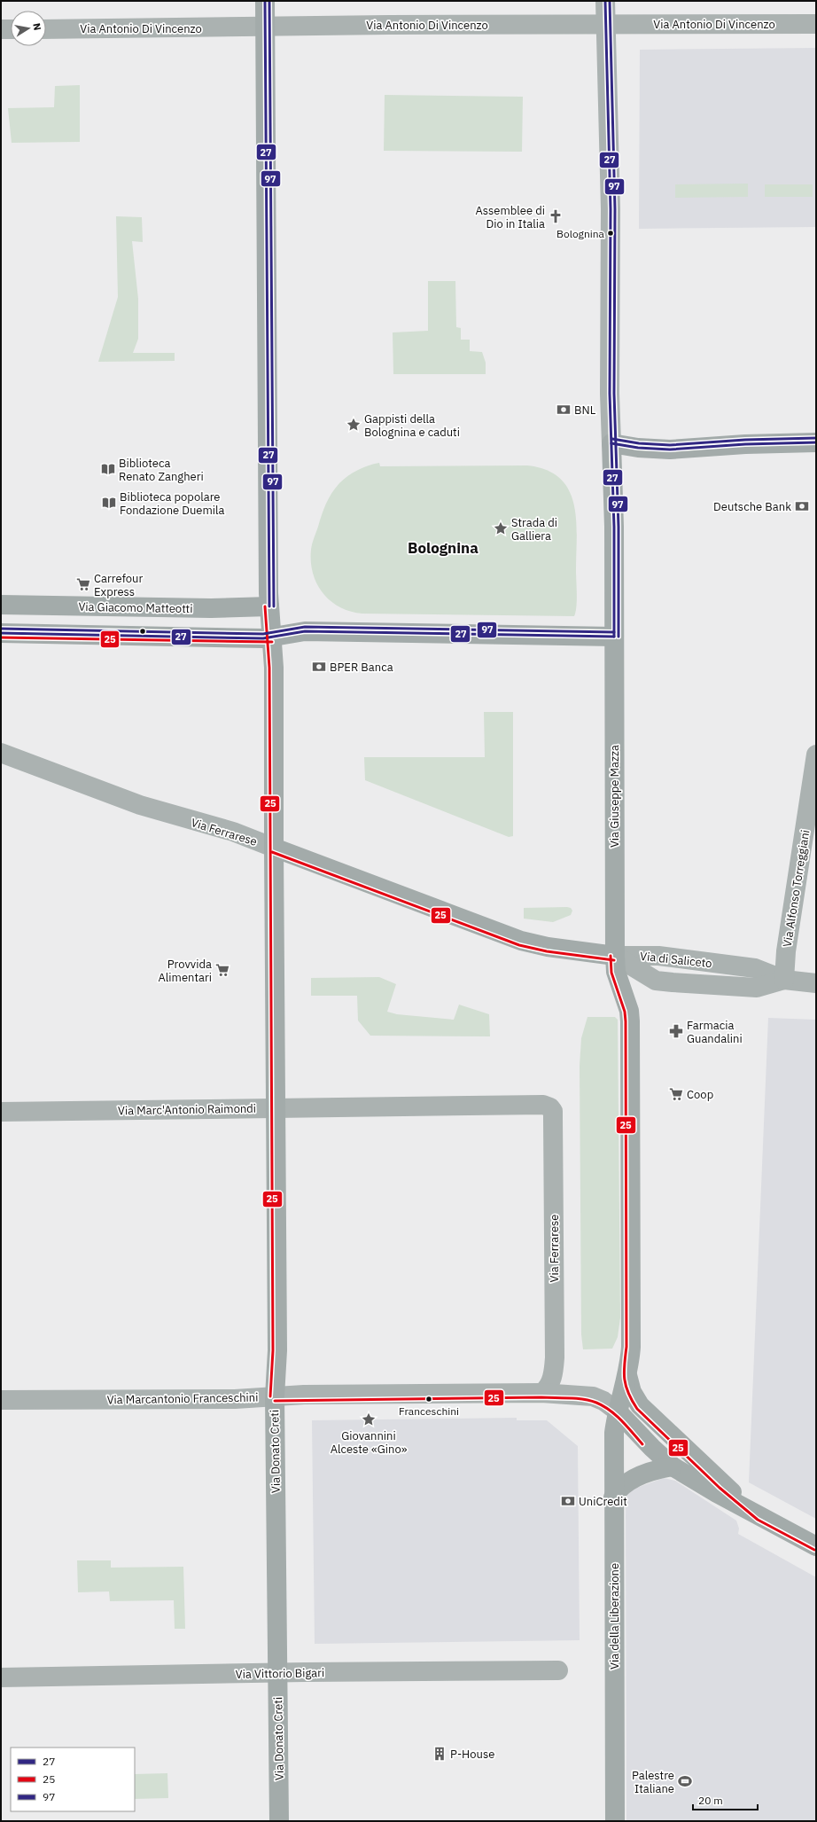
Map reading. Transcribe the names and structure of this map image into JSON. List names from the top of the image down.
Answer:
{
  "streets": {
    "main road": [
      "Via Giacomo Matteotti",
      "Via Giuseppe Mazza",
      "Via Ferrarese",
      "Via Donato Creti",
      "Via della Liberazione"
    ],
    "street": [
      "Via Antonio Di Vincenzo",
      "Via Alfonso Torreggiani",
      "Via di Saliceto",
      "Via Marc'Antonio Raimondi",
      "Via Marcantonio Franceschini",
      "Via Vittorio Bigari"
    ]
  },
  "crossings": [
    ["Via Antonio Di Vincenzo", "Via Donato Creti"],
    ["Via Giacomo Matteotti", "Via Donato Creti"],
    ["Via Giuseppe Mazza", "Via Ferrarese"],
    ["Via Giuseppe Mazza", "Via di Saliceto"],
    ["Via Ferrarese", "Via di Saliceto"],
    ["Via Ferrarese", "Via Marc'Antonio Raimondi"],
    ["Via Ferrarese", "Via Marcantonio Franceschini"],
    ["Via Ferrarese", "Via Donato Creti"],
    ["Via Alfonso Torreggiani", "Via di Saliceto"],
    ["Via Marc'Antonio Raimondi", "Via Donato Creti"],
    ["Via Marcantonio Franceschini", "Via Donato Creti"],
    ["Via Marcantonio Franceschini", "Via della Liberazione"],
    ["Via Donato Creti", "Via Vittorio Bigari"]
  ],
  "districts": ["Bolognina"],
  "places": {
    "church": ["Assemblee di Dio in Italia"],
    "other": ["Bolognina", "Franceschini"],
    "bank": [
      "BNL",
      "Deutsche Bank",
      "BPER Banca",
      "UniCredit"
    ],
    "place": ["Gappisti della Bolognina e caduti", "Strada di Galliera", "Giovannini Alceste «Gino»"],
    "library": ["Biblioteca Renato Zangheri", "Biblioteca popolare Fondazione Duemila"],
    "supermarket": ["Carrefour Express", "Provvida Alimentari", "Coop"],
    "pharmacy": ["Farmacia Guandalini"],
    "building": ["P-House"],
    "sports": ["Palestre Italiane"]
  },
  "lines": ["transit line 27", "transit line 97", "transit line 25"],
  "legend": ["27", "25", "97"],
  "scale_bar": "20 m",
  "north": "right"
}
